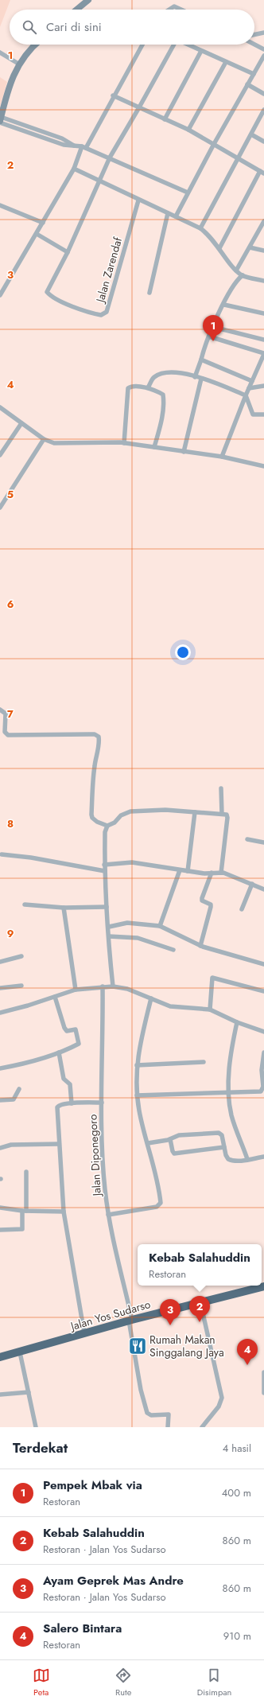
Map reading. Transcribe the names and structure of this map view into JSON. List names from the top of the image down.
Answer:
{
  "streets": {
    "highway": ["Jalan Yos Sudarso"],
    "street": ["Jalan Zarendaf", "Jalan Diponegoro"]
  },
  "crossings": [
    ["Jalan Diponegoro", "Jalan Yos Sudarso"]
  ],
  "places": {
    "restaurant": ["Rumah Makan Singgalang Jaya"]
  },
  "page": {
    "search": "Cari di sini",
    "pins": [
      "1",
      "2",
      "3",
      "4"
    ],
    "popup": ["Kebab Salahuddin", "Restoran"],
    "heading": ["Terdekat", "4 hasil"],
    "list": [
      {
        "mark": "1",
        "name": "Pempek Mbak via",
        "note": "Restoran",
        "value": "400 m"
      },
      {
        "mark": "2",
        "name": "Kebab Salahuddin",
        "note": "Restoran · Jalan Yos Sudarso",
        "value": "860 m"
      },
      {
        "mark": "3",
        "name": "Ayam Geprek Mas Andre",
        "note": "Restoran · Jalan Yos Sudarso",
        "value": "860 m"
      },
      {
        "mark": "4",
        "name": "Salero Bintara",
        "note": "Restoran",
        "value": "910 m"
      }
    ],
    "nav": ["Peta", "Rute", "Disimpan"]
  },
  "grid": {
    "rows": [
      "1",
      "2",
      "3",
      "4",
      "5",
      "6",
      "7",
      "8",
      "9"
    ]
  }
}
